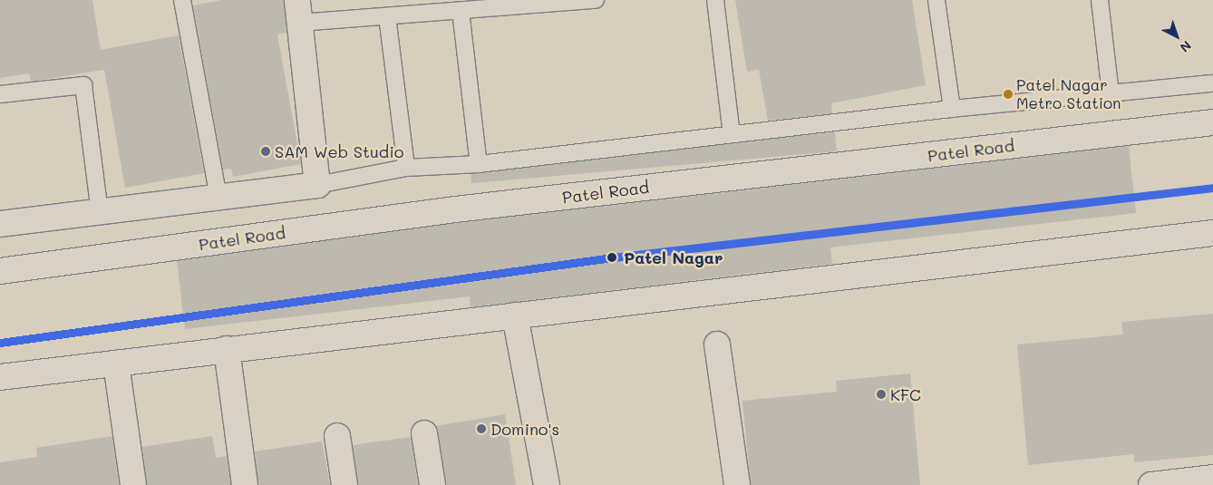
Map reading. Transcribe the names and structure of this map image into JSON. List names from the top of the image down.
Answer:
{
  "streets": {
    "main road": ["Patel Road"]
  },
  "places": [
    "Patel Nagar Metro Station",
    "SAM Web Studio",
    "Patel Nagar",
    "KFC",
    "Domino's"
  ],
  "north": "bottom right"
}
